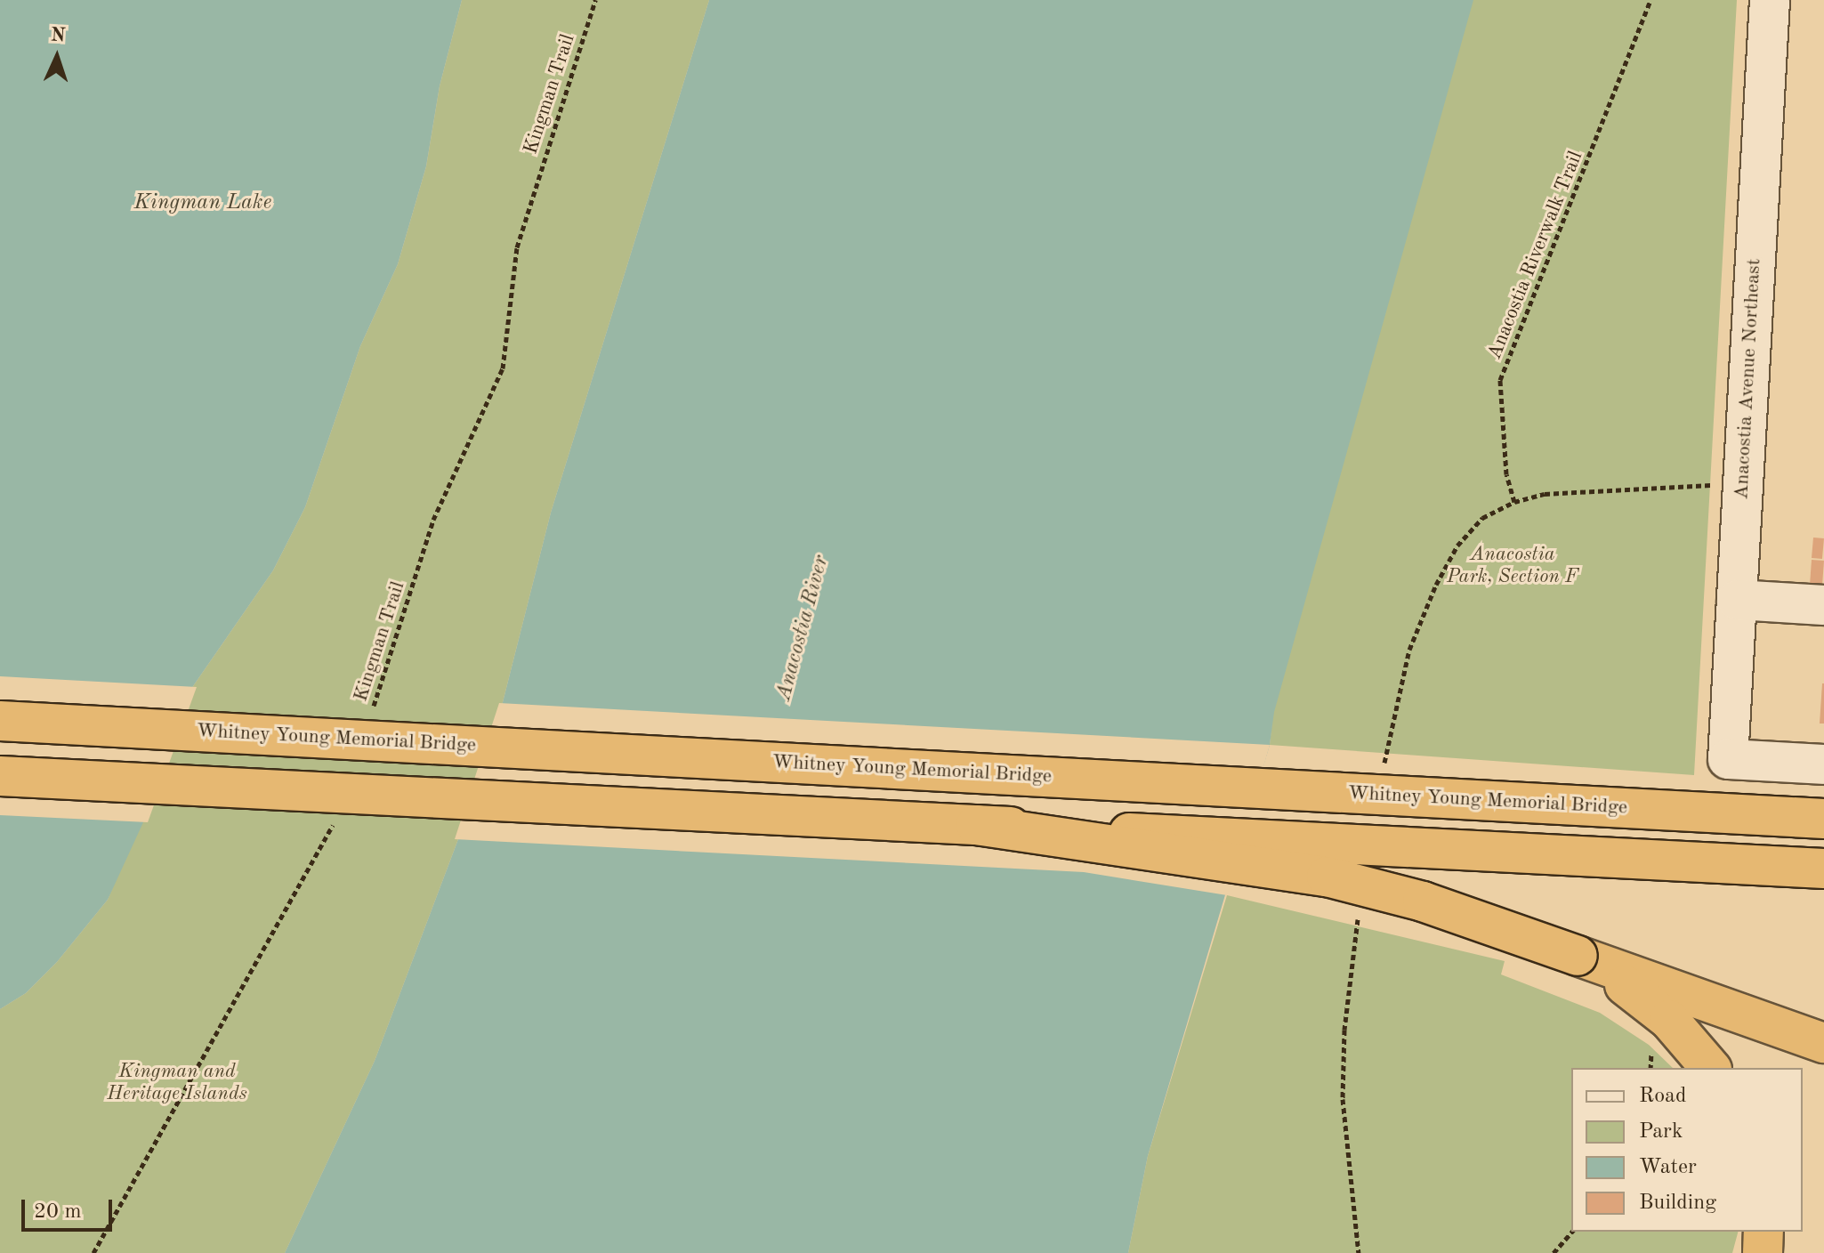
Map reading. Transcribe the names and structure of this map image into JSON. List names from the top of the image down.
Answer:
{
  "streets": {
    "main road": ["Whitney Young Memorial Bridge"],
    "street": ["Anacostia Avenue Northeast"],
    "path": ["Kingman Trail", "Anacostia Riverwalk Trail"]
  },
  "water": ["Kingman Lake", "Anacostia River"],
  "parks": ["Anacostia Park, Section F", "Kingman and Heritage Islands"],
  "legend": [
    "Road",
    "Park",
    "Water",
    "Building"
  ],
  "scale_bar": "20 m",
  "north": "top"
}
